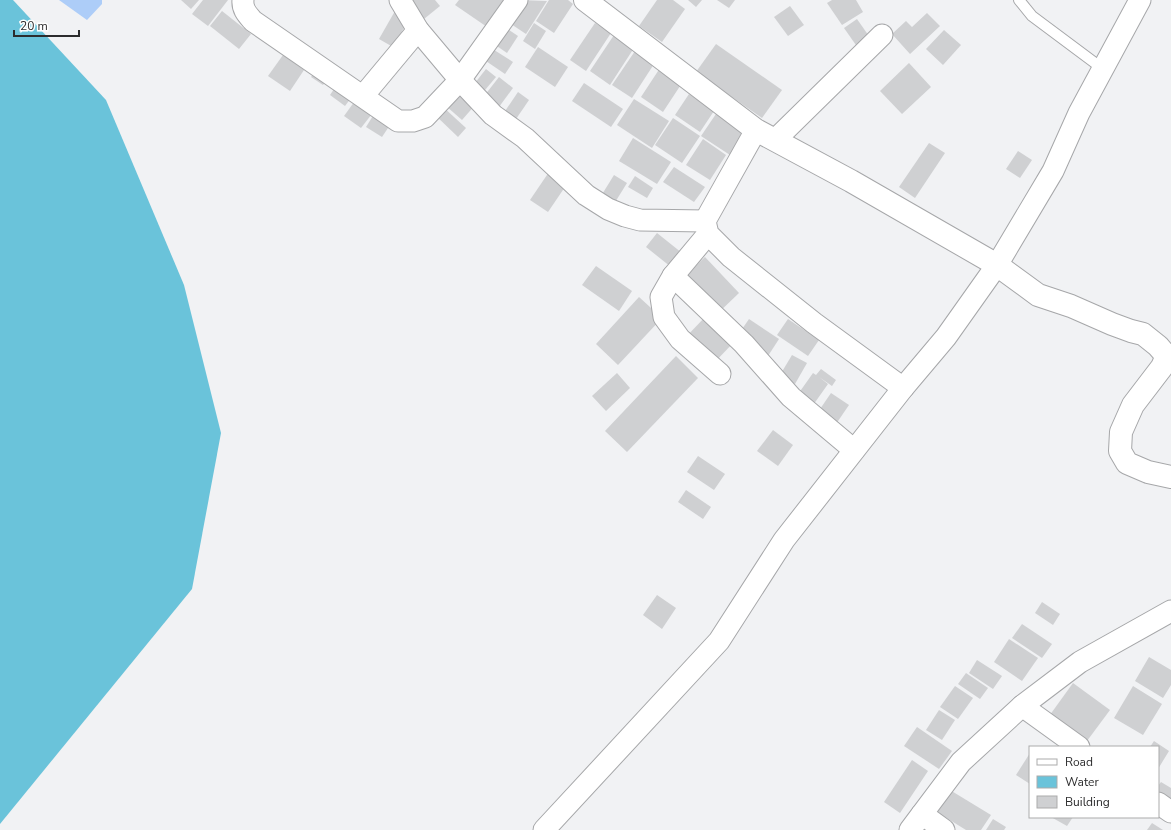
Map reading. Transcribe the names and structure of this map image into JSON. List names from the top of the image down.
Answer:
{
  "legend": ["Road", "Water", "Building"],
  "scale_bar": "20 m"
}
